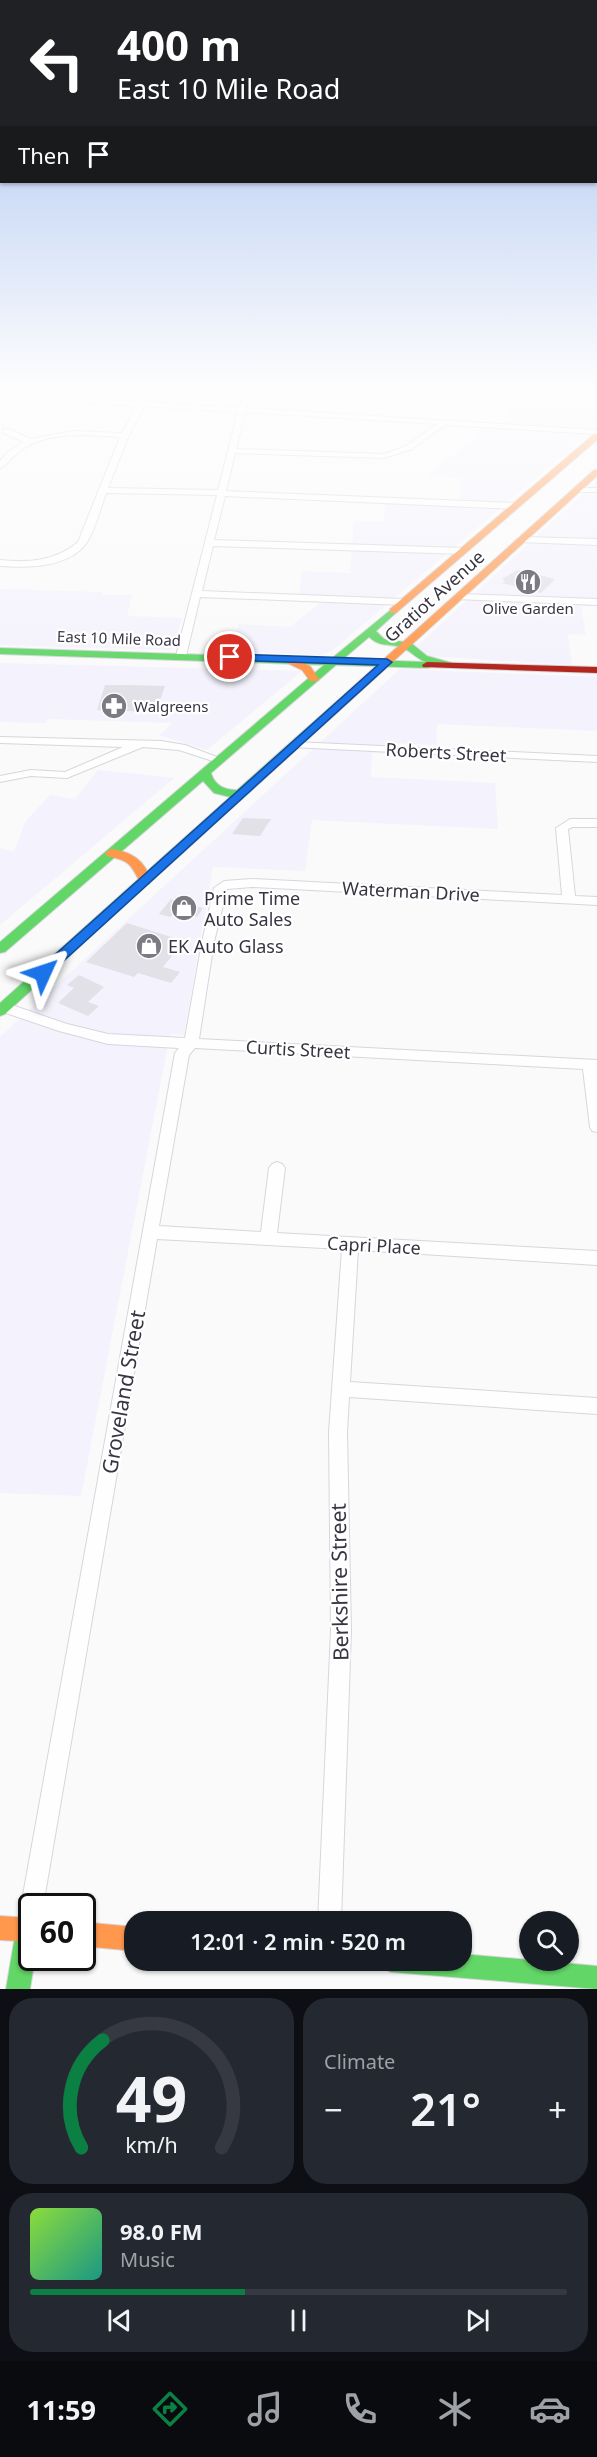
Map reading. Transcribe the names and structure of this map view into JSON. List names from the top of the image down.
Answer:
{
  "streets": {
    "main road": ["Gratiot Avenue", "East 10 Mile Road", "Groveland Street"],
    "street": [
      "Roberts Street",
      "Waterman Drive",
      "Curtis Street",
      "Capri Place",
      "Berkshire Street"
    ]
  },
  "crossings": [
    ["Gratiot Avenue", "East 10 Mile Road"],
    ["Gratiot Avenue", "Roberts Street"],
    ["Gratiot Avenue", "Curtis Street"],
    ["Waterman Drive", "Groveland Street"],
    ["Curtis Street", "Groveland Street"],
    ["Capri Place", "Groveland Street"],
    ["Capri Place", "Berkshire Street"]
  ],
  "places": {
    "restaurant": ["Olive Garden"],
    "pharmacy": ["Walgreens"],
    "shop": ["Prime Time Auto Sales", "EK Auto Glass"]
  },
  "page": {
    "turn": ["400 m", "East 10 Mile Road"],
    "then": "Then",
    "limit": "60",
    "trip": "12:01 · 2 min · 520 m",
    "tile": "Climate",
    "heat": ["−", "21°", "+"],
    "song": ["98.0 FM", "Music"],
    "tabs": "11:59",
    "gauge": ["49", "km/h"]
  }
}
